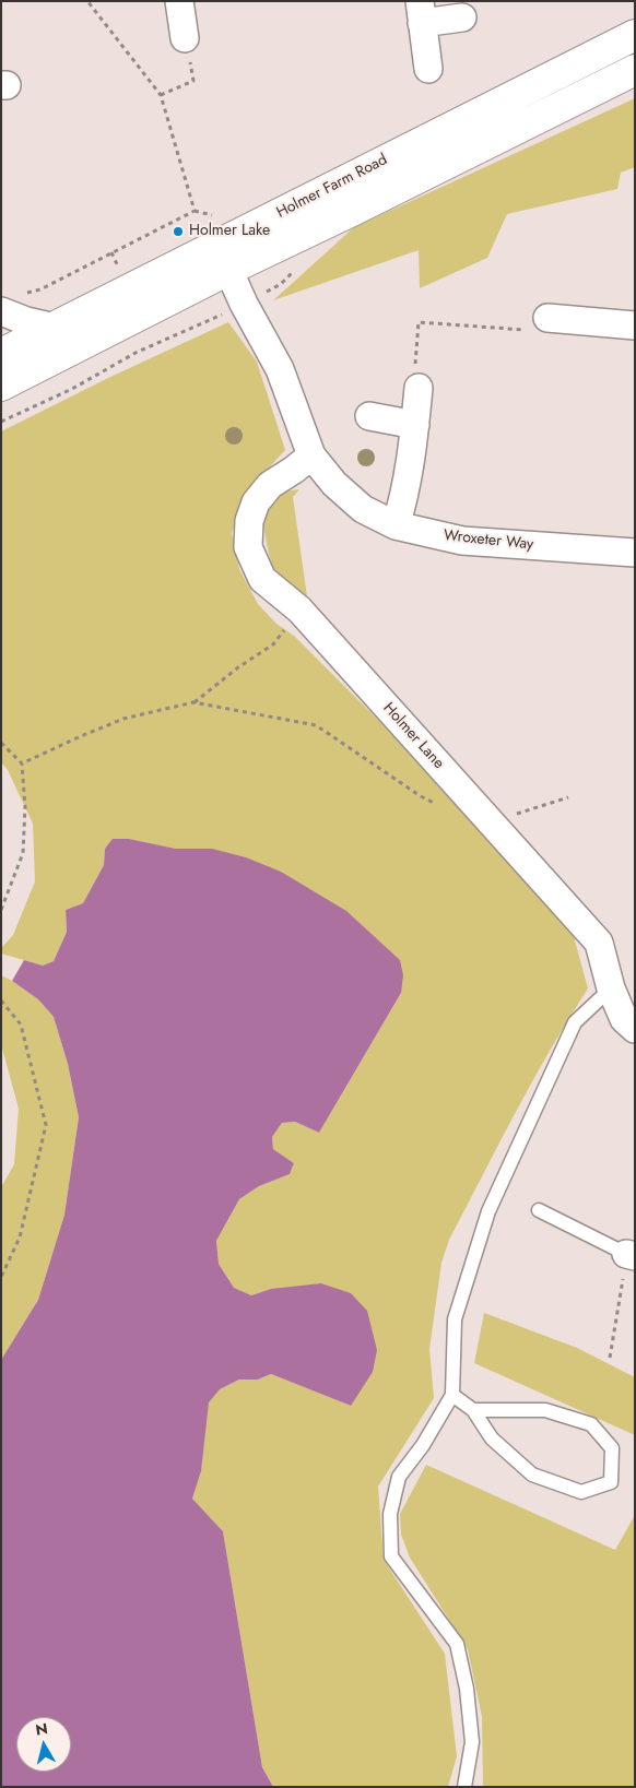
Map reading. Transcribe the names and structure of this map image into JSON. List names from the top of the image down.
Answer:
{
  "streets": {
    "street": ["Holmer Farm Road", "Wroxeter Way", "Holmer Lane"]
  },
  "crossings": [
    ["Holmer Farm Road", "Wroxeter Way"],
    ["Wroxeter Way", "Holmer Lane"]
  ],
  "places": ["Holmer Lake"],
  "north": "top"
}
